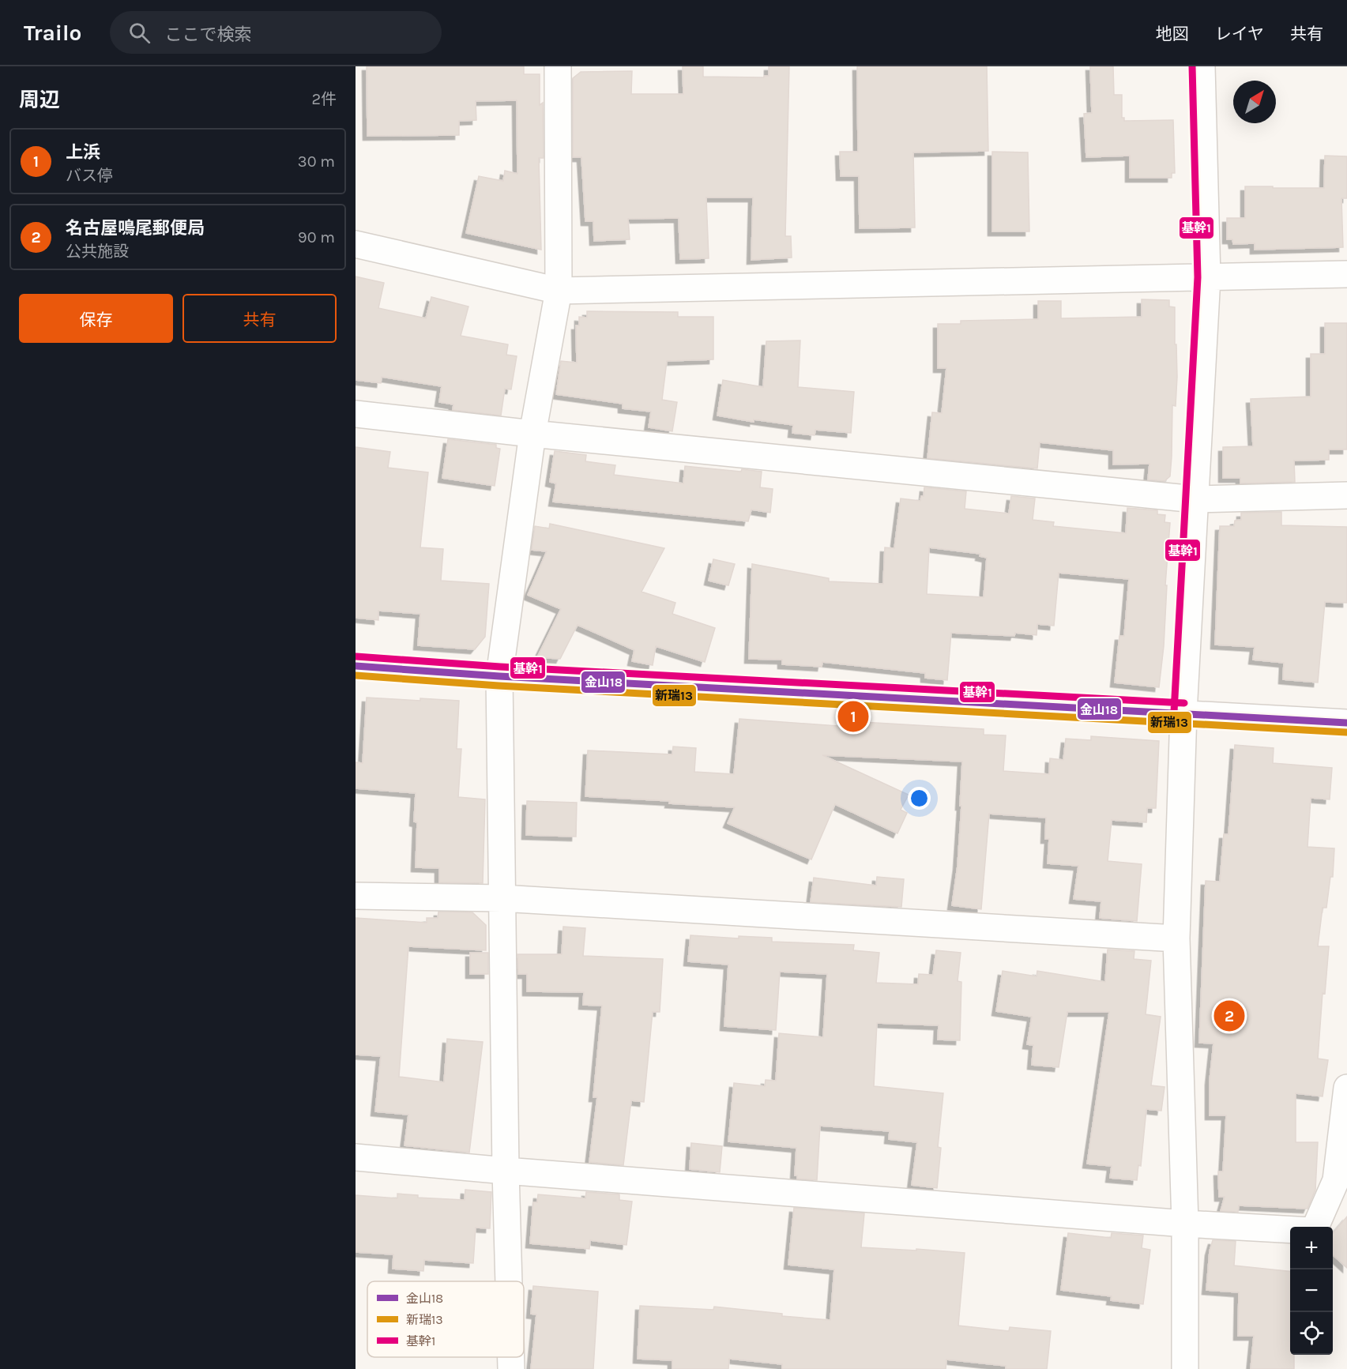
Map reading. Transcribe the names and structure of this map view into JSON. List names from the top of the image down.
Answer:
{
  "lines": ["transit line 基幹1", "transit line 金山18", "transit line 新瑞13"],
  "legend": ["金山18", "新瑞13", "基幹1"],
  "north": "top right",
  "page": {
    "header": "Trailo",
    "search": "ここで検索",
    "nav": ["地図", "レイヤ", "共有"],
    "heading": ["周辺", "2件"],
    "list": [
      {
        "mark": "1",
        "name": "上浜",
        "note": "バス停",
        "value": "30 m"
      },
      {
        "mark": "2",
        "name": "名古屋鳴尾郵便局",
        "note": "公共施設",
        "value": "90 m"
      }
    ],
    "buttons": ["保存", "共有"],
    "pins": ["1", "2"],
    "map_buttons": ["+", "−"]
  }
}
